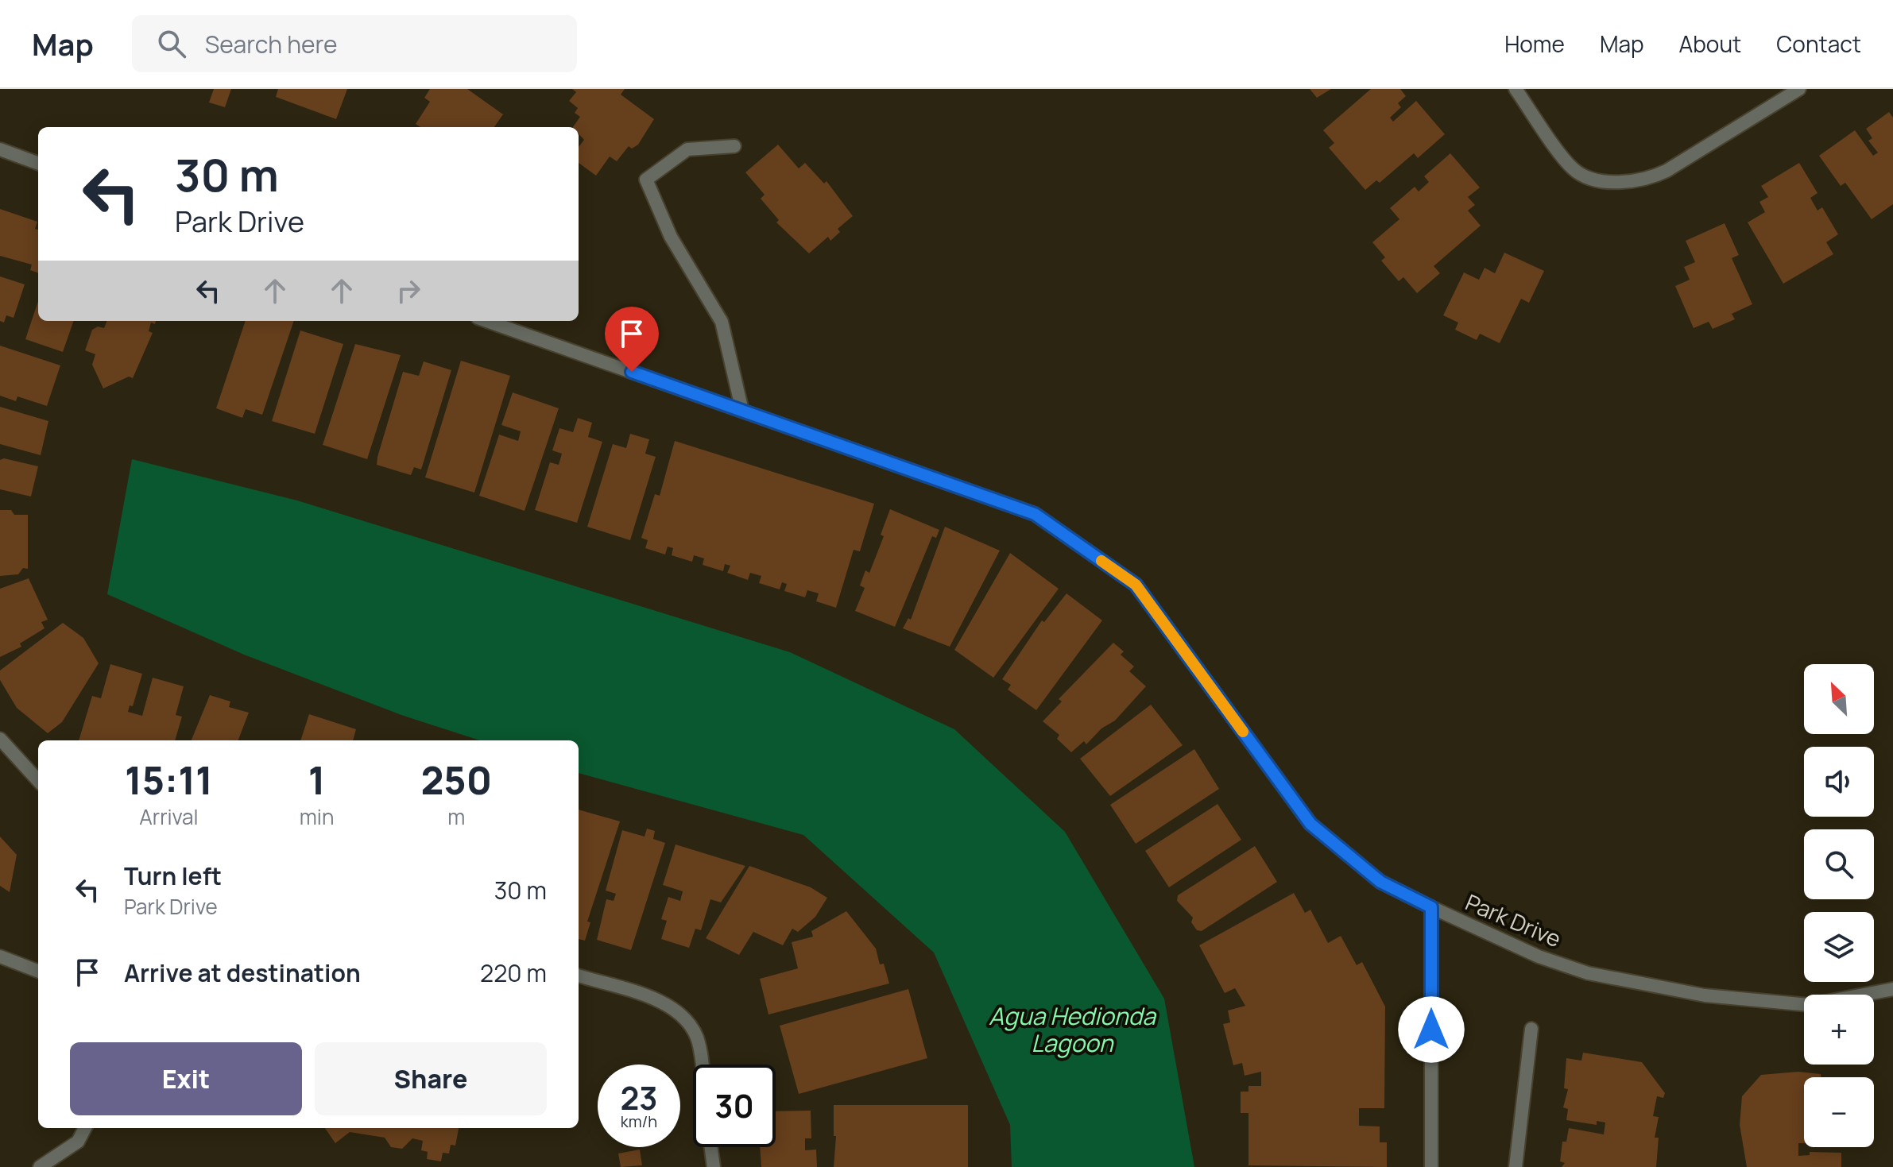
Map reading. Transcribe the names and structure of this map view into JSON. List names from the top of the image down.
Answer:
{
  "streets": {
    "street": ["Park Drive"]
  },
  "water": ["Agua Hedionda Lagoon"],
  "north": "top left",
  "page": {
    "header": "Map",
    "search": "Search here",
    "nav": [
      "Home",
      "Map",
      "About",
      "Contact"
    ],
    "turn": ["30 m", "Park Drive"],
    "map_buttons": ["+", "−"],
    "eta": [
      "15:11",
      "Arrival",
      "1",
      "min",
      "250",
      "m"
    ],
    "list": [
      {
        "name": "Turn left",
        "note": "Park Drive",
        "value": "30 m"
      },
      {
        "name": "Arrive at destination",
        "value": "220 m"
      }
    ],
    "buttons": ["Exit", "Share"],
    "speed": "23 km/h",
    "limit": "30"
  }
}
